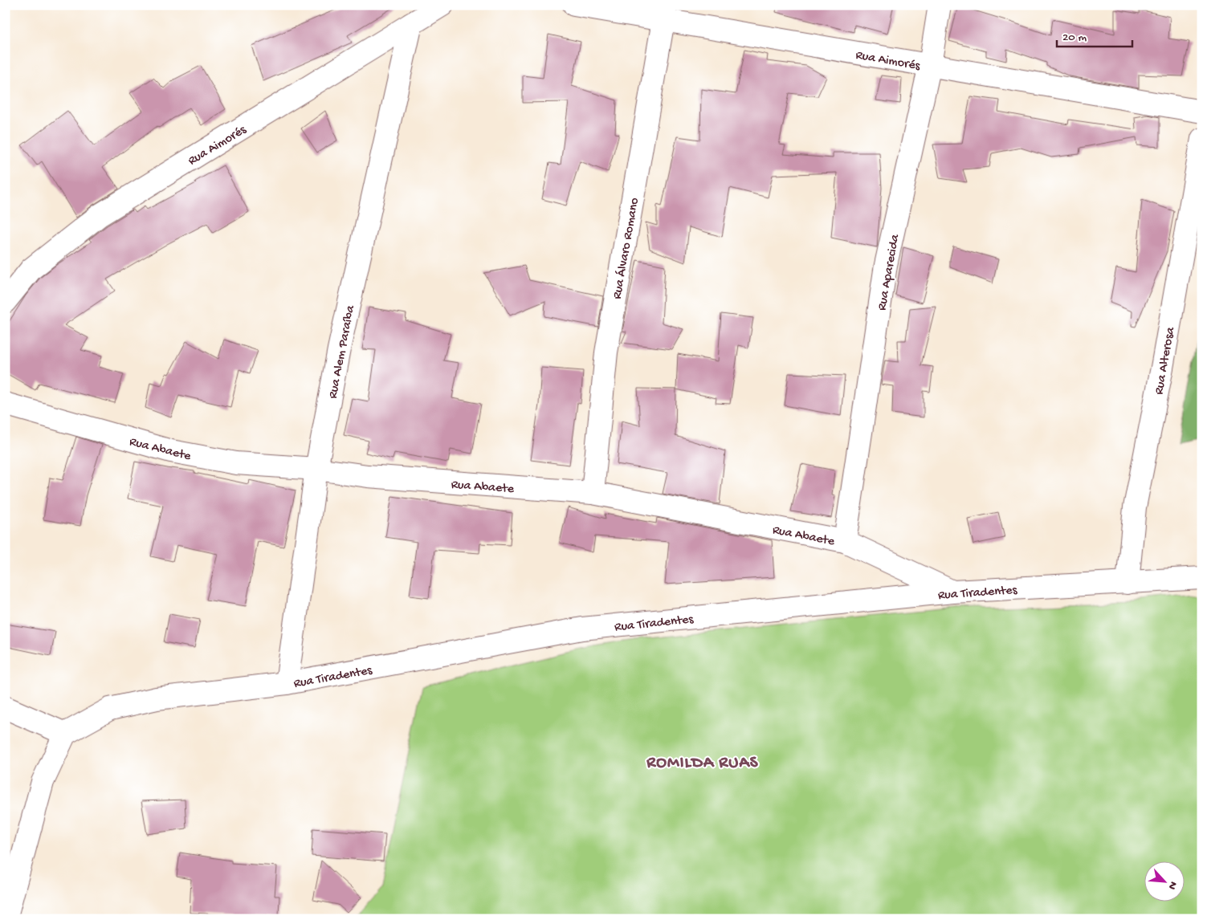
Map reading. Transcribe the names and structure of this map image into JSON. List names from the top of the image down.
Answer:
{
  "streets": {
    "street": [
      "Rua Aimorés",
      "Rua Álvaro Romano",
      "Rua Aparecida",
      "Rua Alem Paraíba",
      "Rua Alterosa",
      "Rua Abaete",
      "Rua Tiradentes"
    ]
  },
  "crossings": [
    ["Rua Aimorés", "Rua Álvaro Romano"],
    ["Rua Aimorés", "Rua Aparecida"],
    ["Rua Aimorés", "Rua Alem Paraíba"],
    ["Rua Álvaro Romano", "Rua Abaete"],
    ["Rua Aparecida", "Rua Abaete"],
    ["Rua Alem Paraíba", "Rua Abaete"],
    ["Rua Alem Paraíba", "Rua Tiradentes"],
    ["Rua Alterosa", "Rua Tiradentes"],
    ["Rua Abaete", "Rua Tiradentes"]
  ],
  "districts": ["ROMILDA RUAS"],
  "scale_bar": "20 m",
  "north": "bottom right"
}
